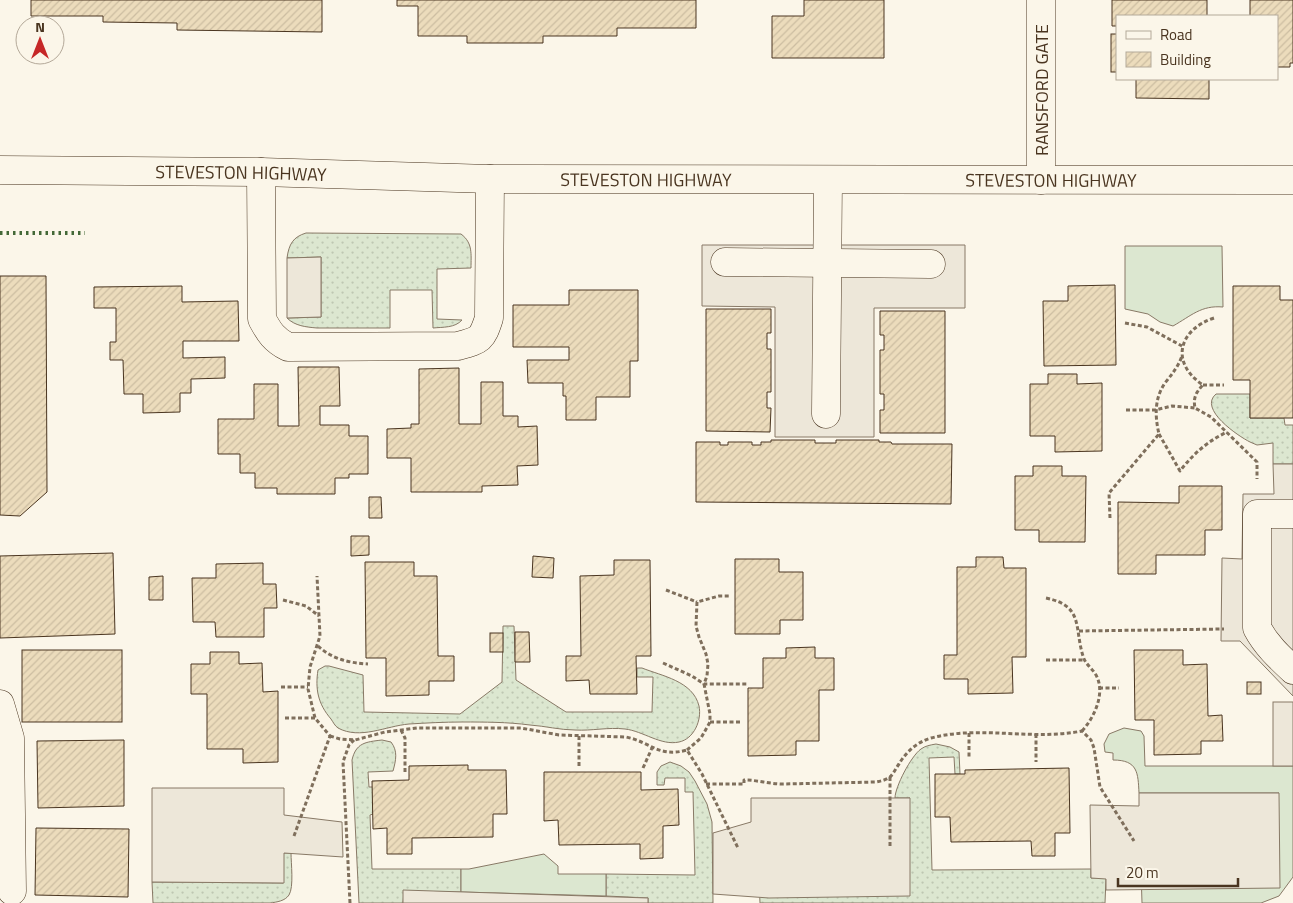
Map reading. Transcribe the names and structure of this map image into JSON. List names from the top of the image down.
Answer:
{
  "streets": {
    "main road": ["RANSFORD GATE", "STEVESTON HIGHWAY"]
  },
  "crossings": [
    ["RANSFORD GATE", "STEVESTON HIGHWAY"]
  ],
  "legend": ["Road", "Building"],
  "scale_bar": "20 m",
  "north": "top"
}
